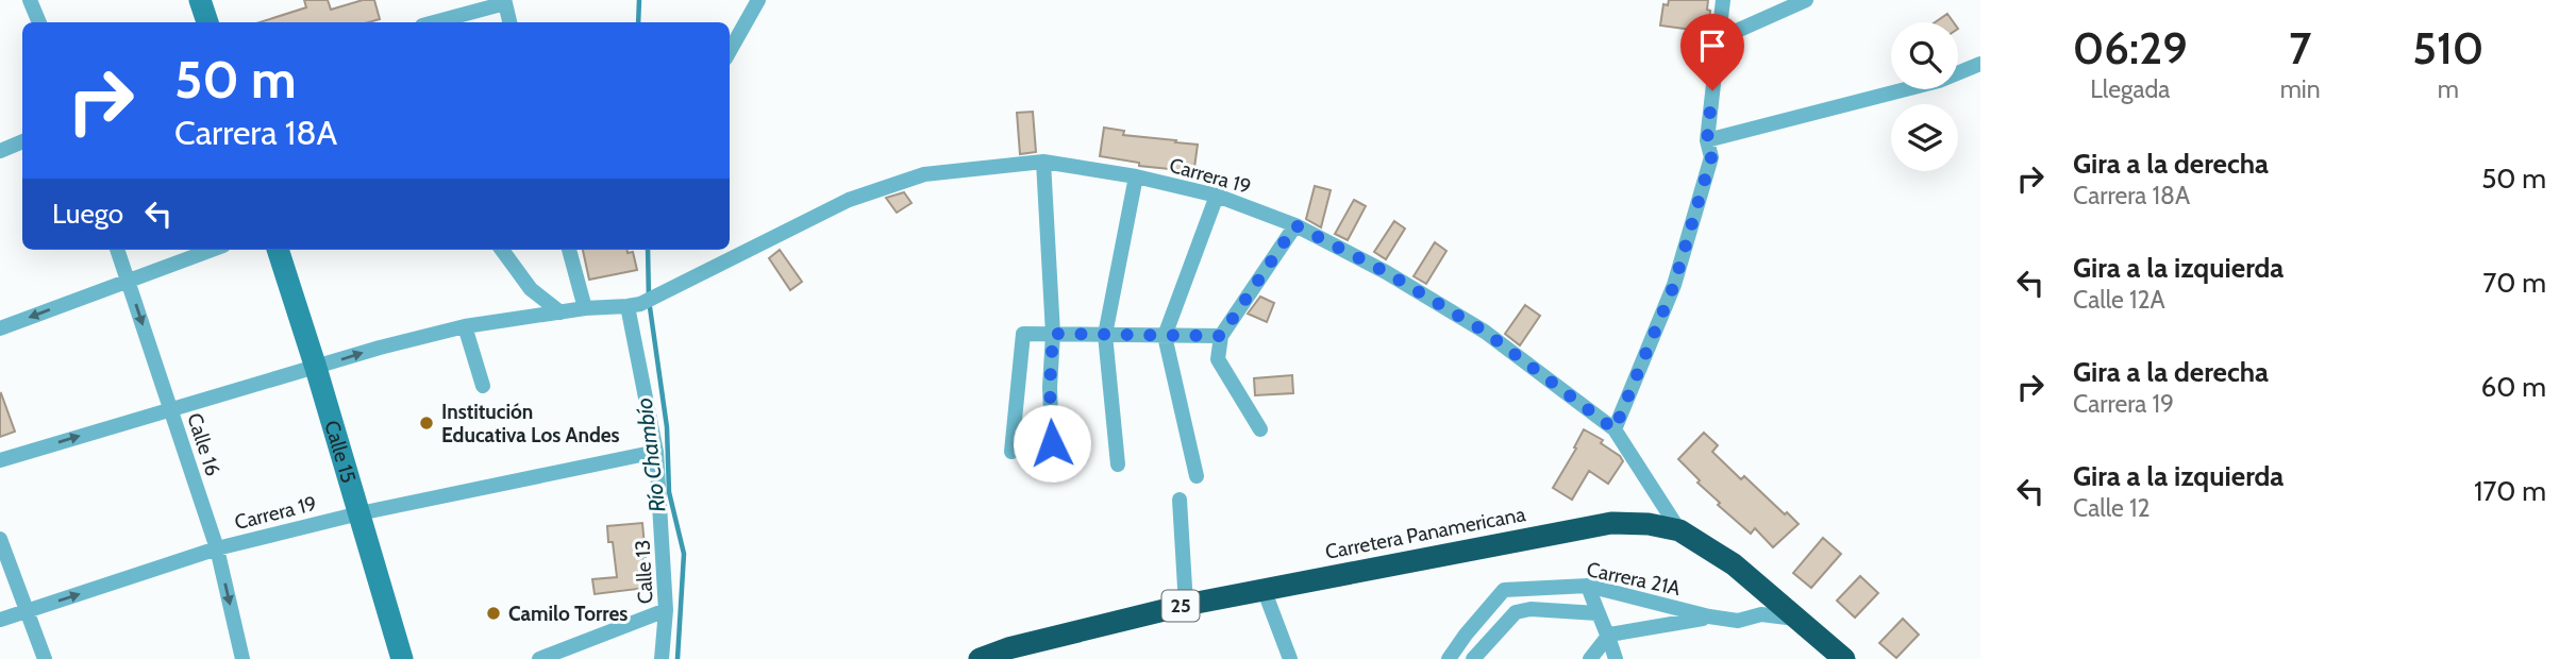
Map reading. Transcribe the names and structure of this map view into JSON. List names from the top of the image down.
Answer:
{
  "streets": {
    "highway": ["Carretera Panamericana", "25"],
    "main road": ["Calle 15"],
    "street": [
      "Carrera 19",
      "Calle 16",
      "Calle 13",
      "Carrera 21A"
    ]
  },
  "crossings": [
    ["Carrera 19", "Calle 16"],
    ["Carrera 19", "Calle 15"],
    ["Carrera 19", "Carretera Panamericana"],
    ["Carrera 19", "Calle 13"],
    ["Carretera Panamericana", "Carrera 21A"]
  ],
  "one_way": ["Calle 16"],
  "water": ["Río Chambío"],
  "places": ["Institución Educativa Los Andes", "Camilo Torres"],
  "page": {
    "eta": [
      "06:29",
      "Llegada",
      "7",
      "min",
      "510",
      "m"
    ],
    "turn": ["50 m", "Carrera 18A"],
    "list": [
      {
        "name": "Gira a la derecha",
        "note": "Carrera 18A",
        "value": "50 m"
      },
      {
        "name": "Gira a la izquierda",
        "note": "Calle 12A",
        "value": "70 m"
      },
      {
        "name": "Gira a la derecha",
        "note": "Carrera 19",
        "value": "60 m"
      },
      {
        "name": "Gira a la izquierda",
        "note": "Calle 12",
        "value": "170 m"
      }
    ],
    "then": "Luego"
  }
}
